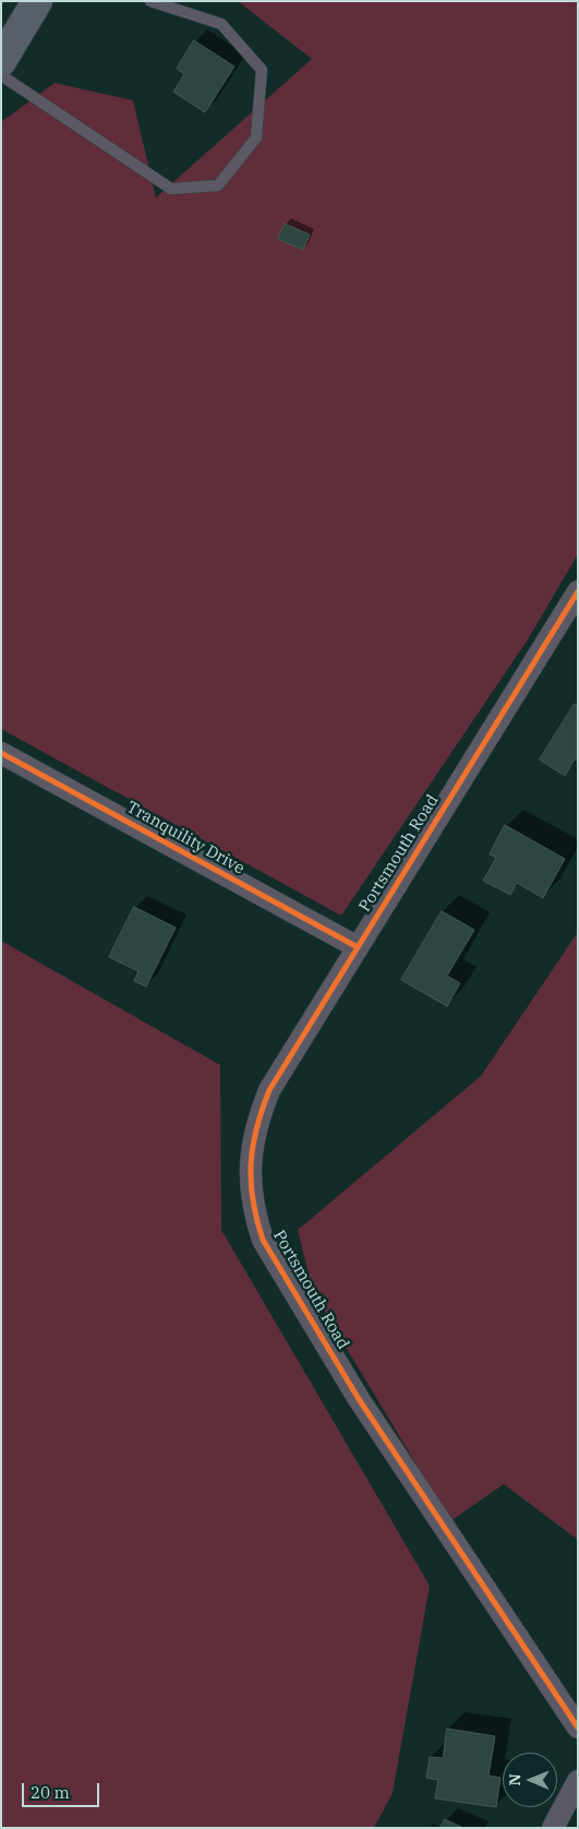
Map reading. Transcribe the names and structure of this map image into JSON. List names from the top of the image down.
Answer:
{
  "streets": {
    "street": ["Tranquility Drive", "Portsmouth Road"]
  },
  "crossings": [
    ["Tranquility Drive", "Portsmouth Road"]
  ],
  "scale_bar": "20 m",
  "north": "left"
}
